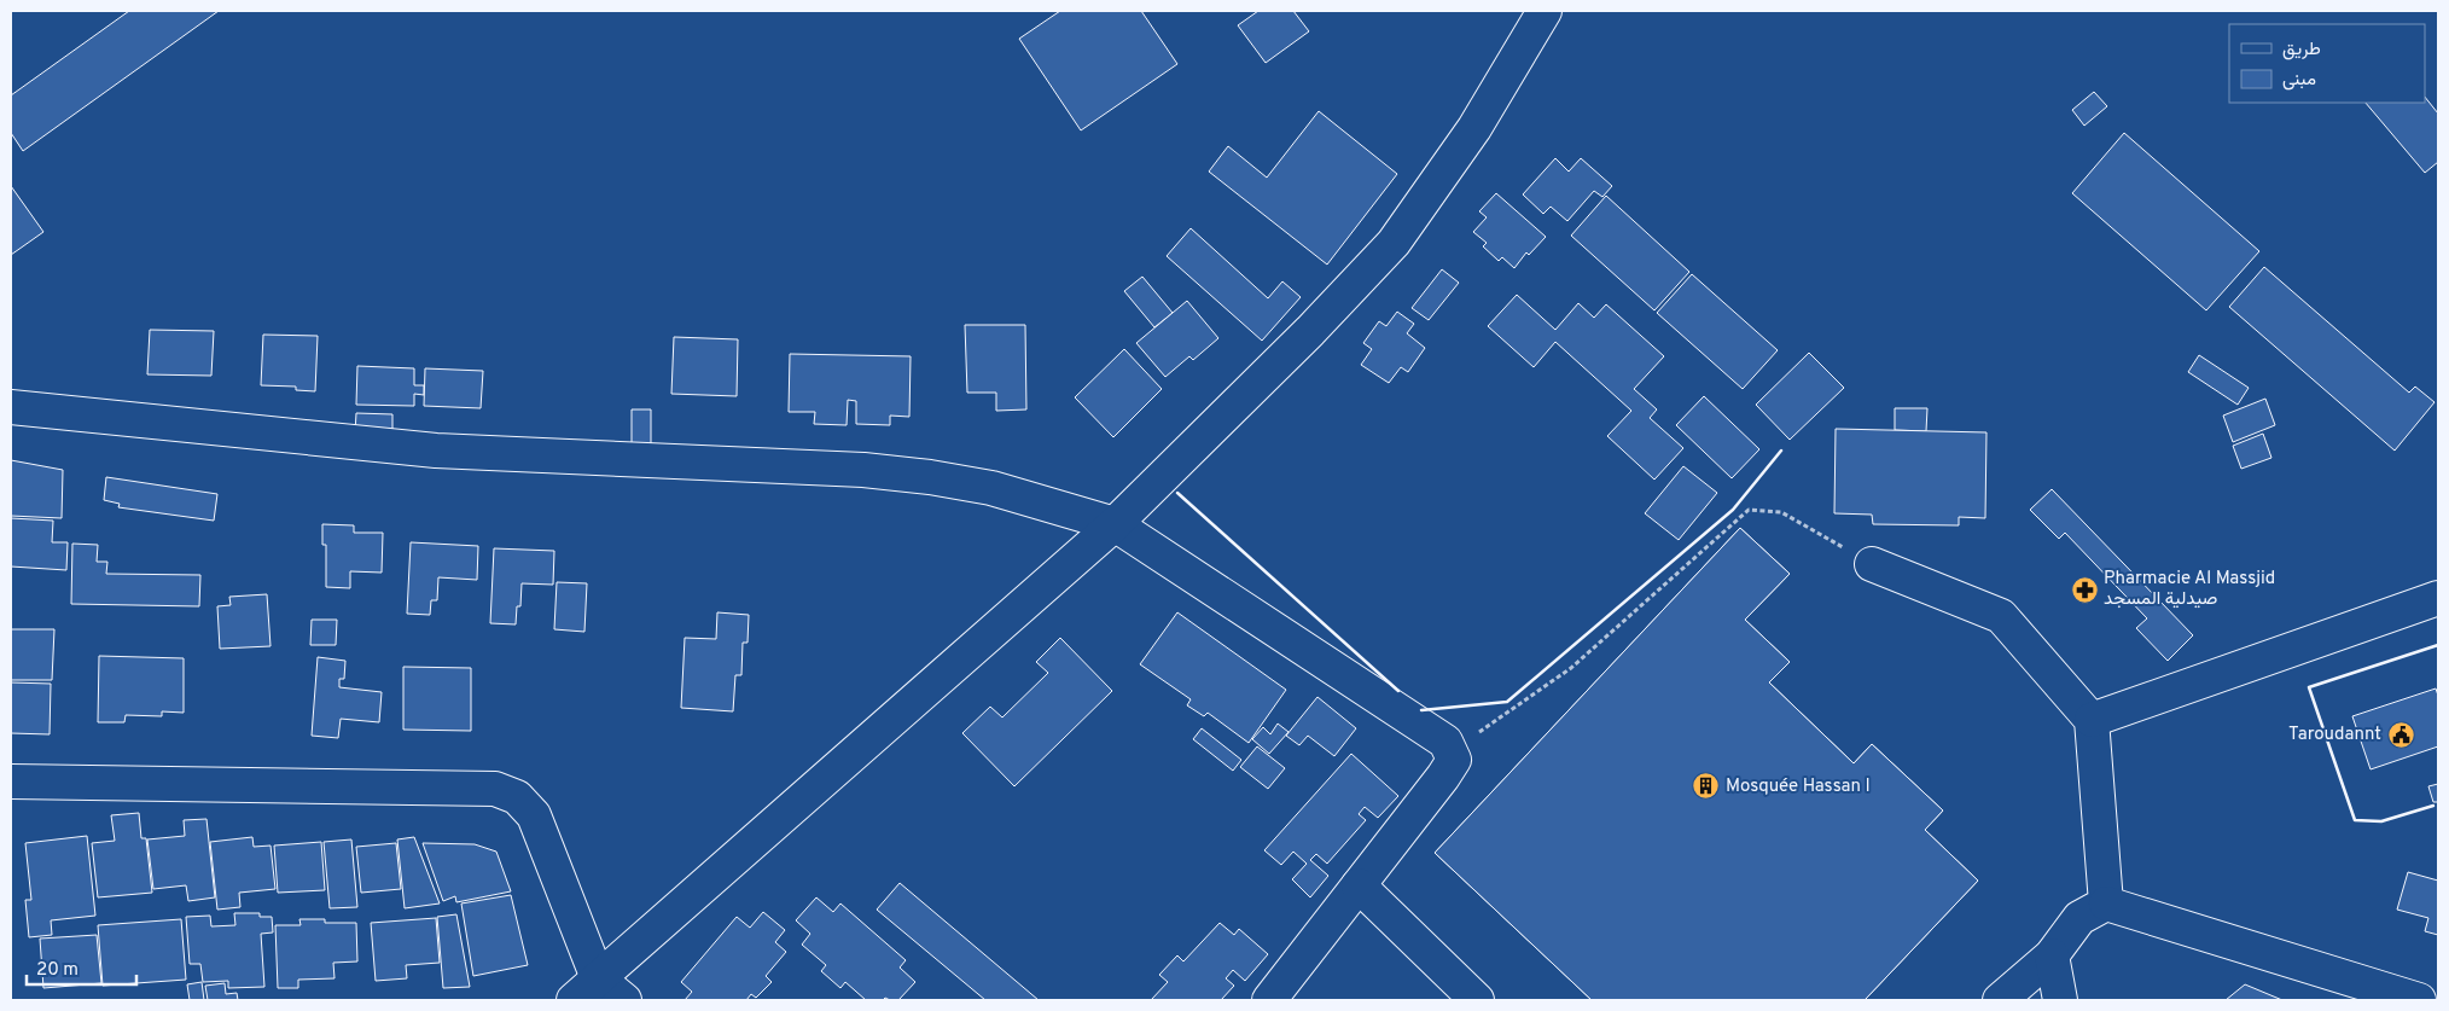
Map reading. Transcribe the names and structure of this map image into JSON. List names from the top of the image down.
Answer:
{
  "places": {
    "pharmacy": ["Pharmacie Al Massjid صيدلية المسجد"],
    "public building": ["Taroudannt"],
    "building": ["Mosquée Hassan I"]
  },
  "legend": ["طريق", "مبنى"],
  "scale_bar": "20 m"
}
